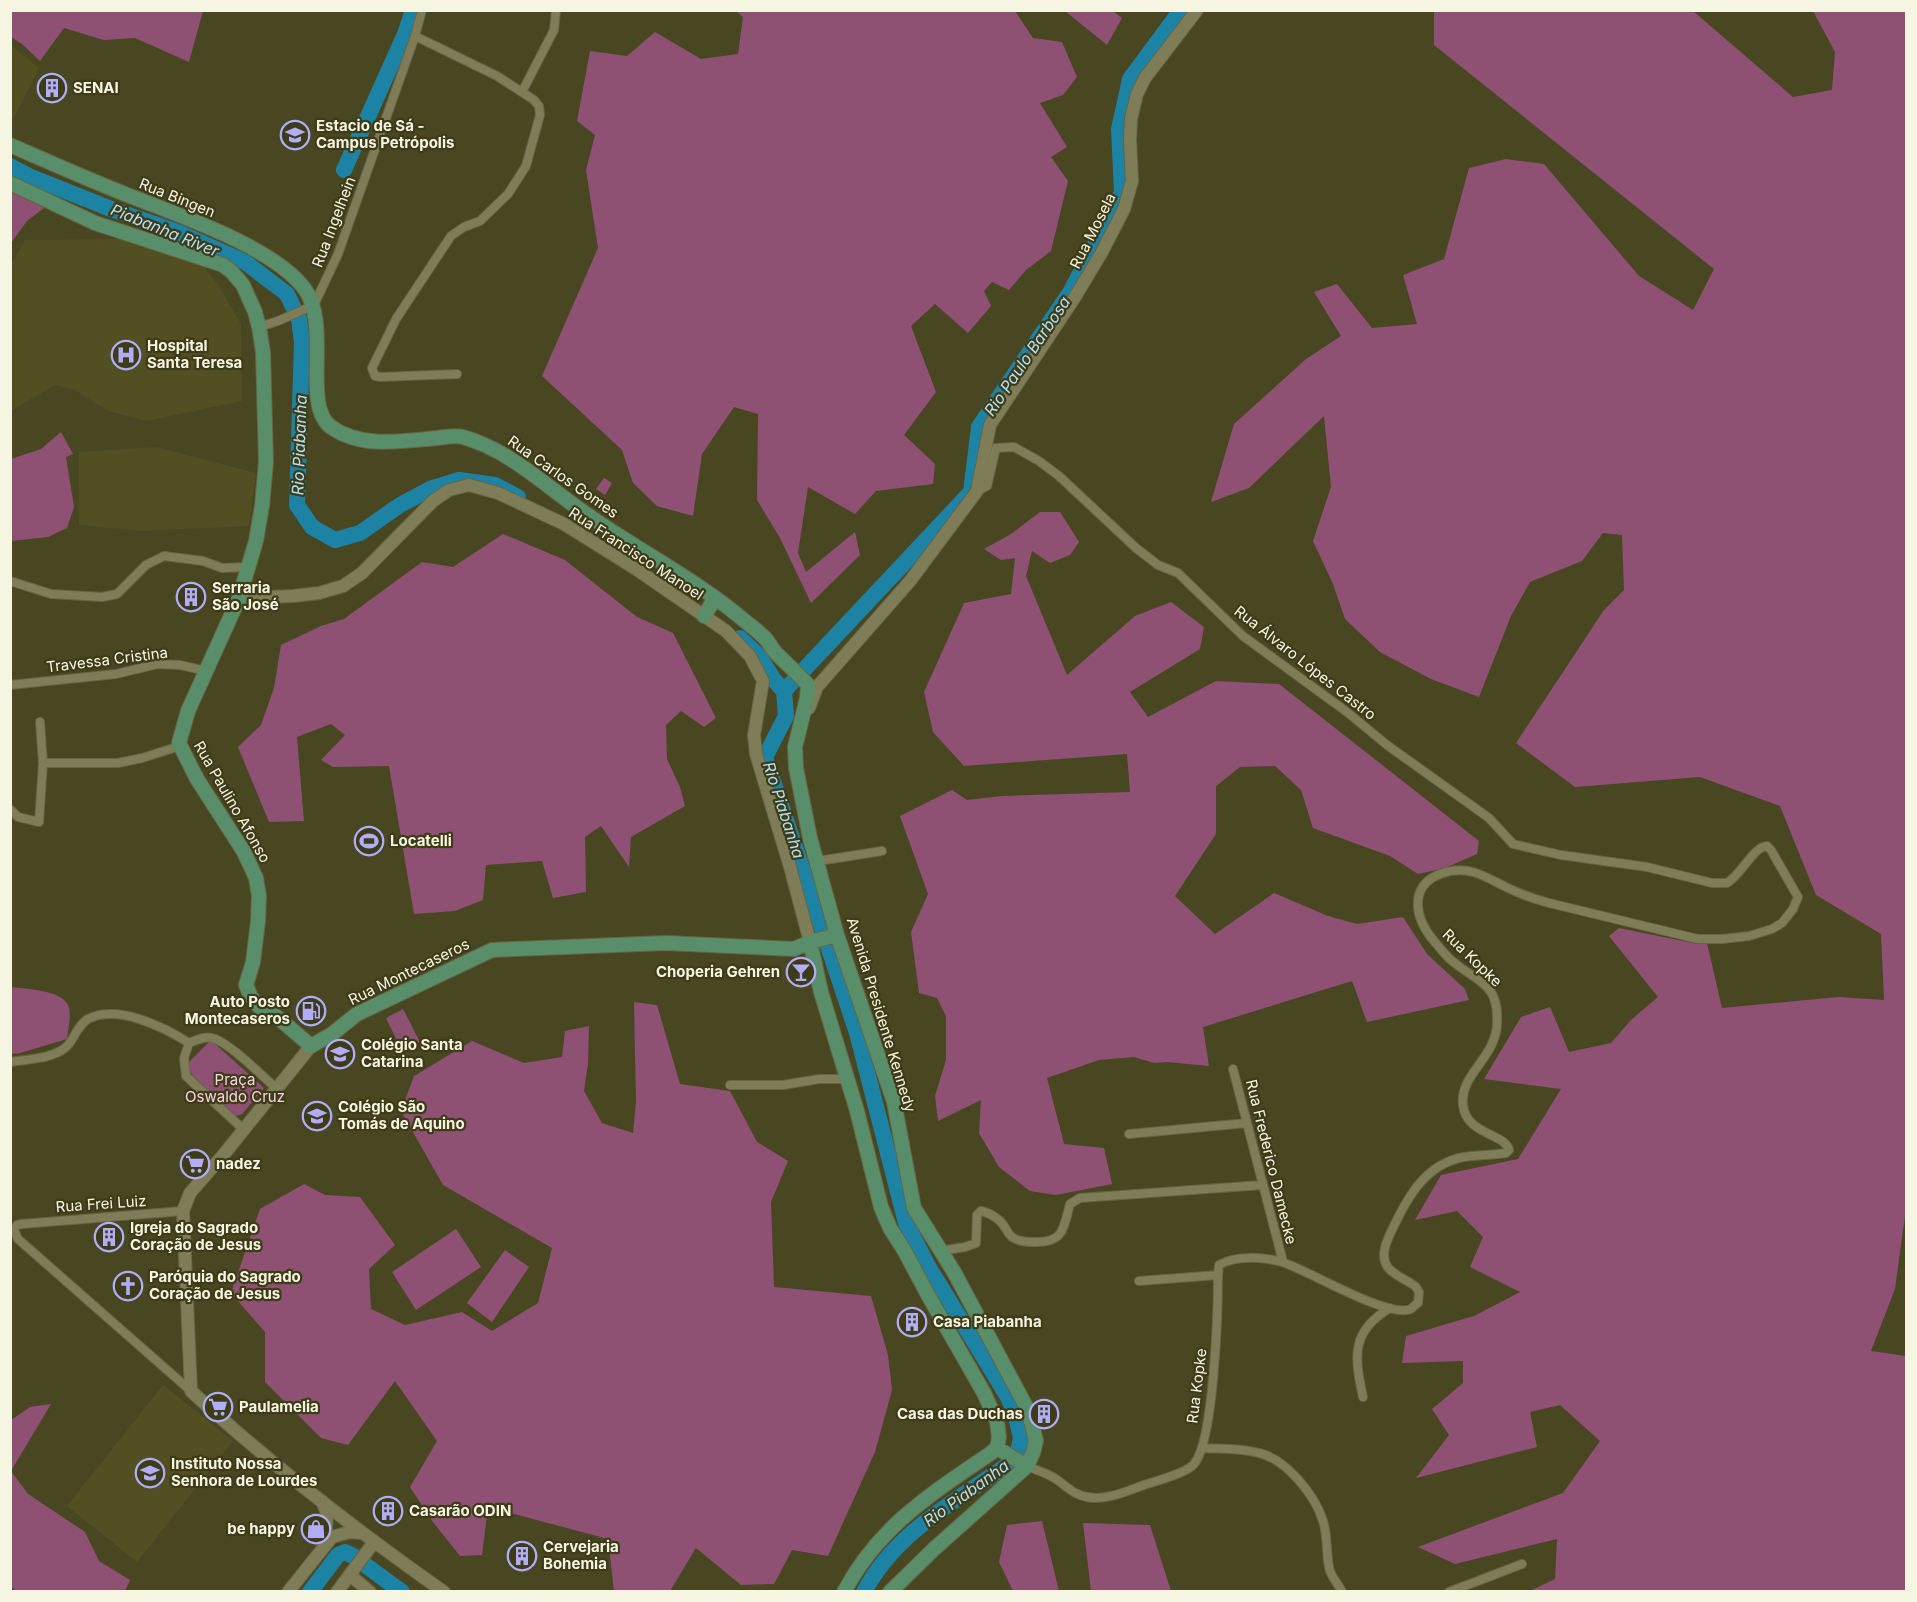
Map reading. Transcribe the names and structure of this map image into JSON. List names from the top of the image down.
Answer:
{
  "streets": {
    "main road": [
      "Rua Bingen",
      "Rua Mosela",
      "Rua Carlos Gomes",
      "Rua Francisco Manoel",
      "Rua Paulino Afonso",
      "Rua Montecaseros",
      "Avenida Presidente Kennedy"
    ],
    "street": [
      "Rua Ingelhein",
      "Travessa Cristina",
      "Rua Álvaro Lópes Castro",
      "Rua Kopke",
      "Rua Frederico Damecke",
      "Rua Frei Luiz"
    ]
  },
  "crossings": [
    ["Rua Bingen", "Rua Ingelhein"],
    ["Rua Bingen", "Rua Carlos Gomes"],
    ["Rua Ingelhein", "Rua Carlos Gomes"],
    ["Rua Mosela", "Rua Carlos Gomes"],
    ["Rua Mosela", "Rua Álvaro Lópes Castro"],
    ["Rua Mosela", "Avenida Presidente Kennedy"],
    ["Rua Carlos Gomes", "Avenida Presidente Kennedy"],
    ["Rua Francisco Manoel", "Rua Paulino Afonso"],
    ["Rua Francisco Manoel", "Rua Montecaseros"],
    ["Travessa Cristina", "Rua Paulino Afonso"],
    ["Rua Álvaro Lópes Castro", "Rua Kopke"],
    ["Rua Paulino Afonso", "Rua Montecaseros"],
    ["Rua Montecaseros", "Avenida Presidente Kennedy"],
    ["Rua Montecaseros", "Rua Frei Luiz"]
  ],
  "water": ["Piabanha River", "Rio Paulo Barbosa", "Rio Piabanha"],
  "parks": ["Praça Oswaldo Cruz"],
  "places": {
    "building": [
      "SENAI",
      "Serraria São José",
      "Igreja do Sagrado Coração de Jesus",
      "Casa Piabanha",
      "Casa das Duchas",
      "Casarão ODIN",
      "Cervejaria Bohemia"
    ],
    "school or university": [
      "Estacio de Sá - Campus Petrópolis",
      "Colégio Santa Catarina",
      "Colégio São Tomás de Aquino",
      "Instituto Nossa Senhora de Lourdes"
    ],
    "hospital": ["Hospital Santa Teresa"],
    "sports": ["Locatelli"],
    "bar": ["Choperia Gehren"],
    "fuel station": ["Auto Posto Montecaseros"],
    "supermarket": ["nadez", "Paulamelia"],
    "church": ["Paróquia do Sagrado Coração de Jesus"],
    "shop": ["be happy"]
  }
}
